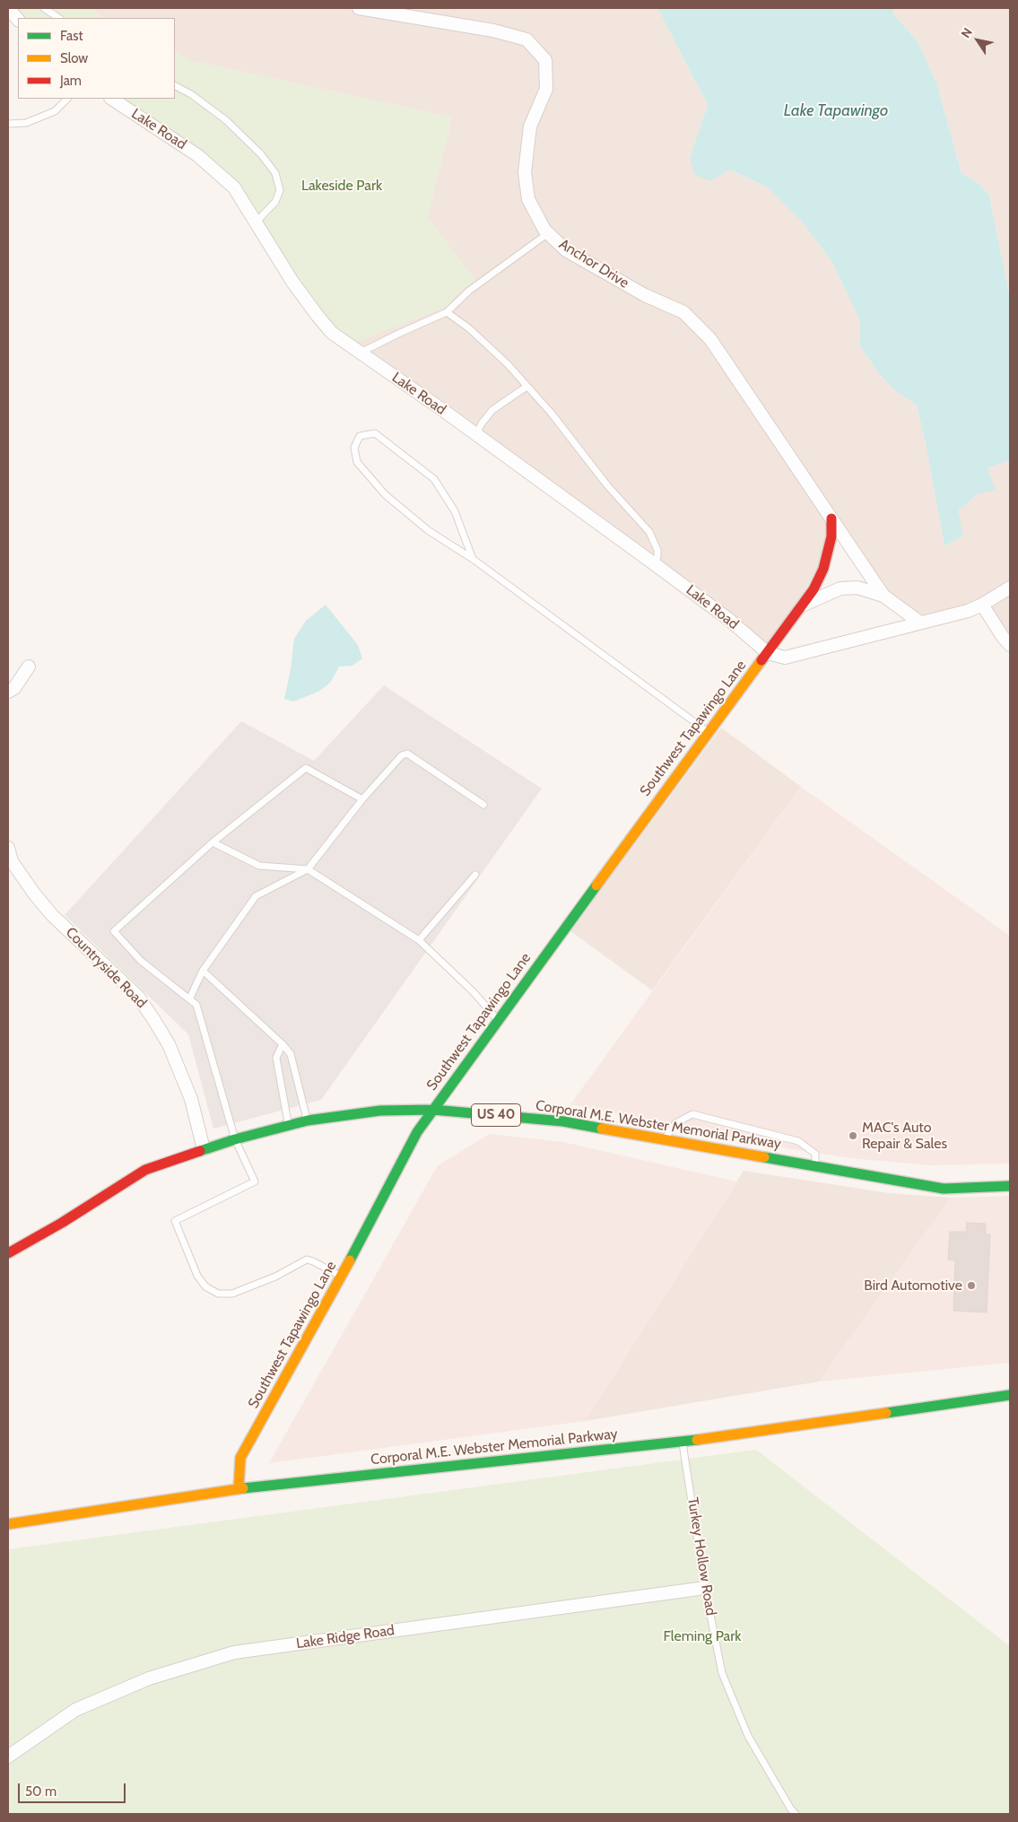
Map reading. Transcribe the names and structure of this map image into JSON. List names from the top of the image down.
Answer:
{
  "streets": {
    "main road": ["Southwest Tapawingo Lane", "US 40", "Corporal M.E. Webster Memorial Parkway"],
    "street": [
      "Lake Road",
      "Anchor Drive",
      "Countryside Road",
      "Lake Ridge Road"
    ],
    "lane": ["Turkey Hollow Road"]
  },
  "crossings": [
    ["Lake Road", "Southwest Tapawingo Lane"],
    ["Anchor Drive", "Southwest Tapawingo Lane"],
    ["Southwest Tapawingo Lane", "Corporal M.E. Webster Memorial Parkway"],
    ["Countryside Road", "Corporal M.E. Webster Memorial Parkway"],
    ["Corporal M.E. Webster Memorial Parkway", "Turkey Hollow Road"],
    ["Turkey Hollow Road", "Lake Ridge Road"]
  ],
  "water": ["Lake Tapawingo"],
  "parks": ["Lakeside Park", "Fleming Park"],
  "places": ["MAC's Auto Repair & Sales", "Bird Automotive"],
  "legend": ["Fast", "Slow", "Jam"],
  "scale_bar": "50 m",
  "north": "top left"
}
